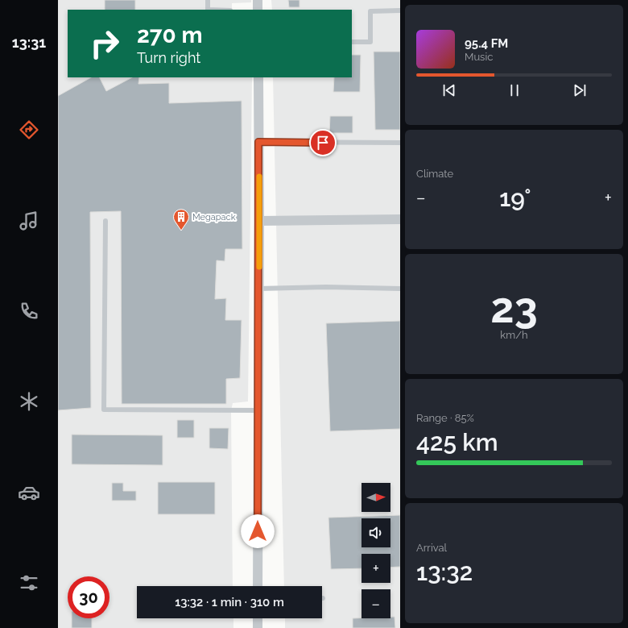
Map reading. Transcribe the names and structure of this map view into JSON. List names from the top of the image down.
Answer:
{
  "places": {
    "building": ["Megapack"]
  },
  "north": "right",
  "page": {
    "tabs": "13:31",
    "turn": ["270 m", "Turn right"],
    "song": ["95.4 FM", "Music"],
    "tile": [
      "Climate",
      ["23", "km/h"],
      ["Range · 85%", "425 km"],
      ["Arrival", "13:32"]
    ],
    "heat": ["−", "19°", "+"],
    "map_buttons": ["+", "−"],
    "limit": "30",
    "trip": "13:32 · 1 min · 310 m"
  }
}
